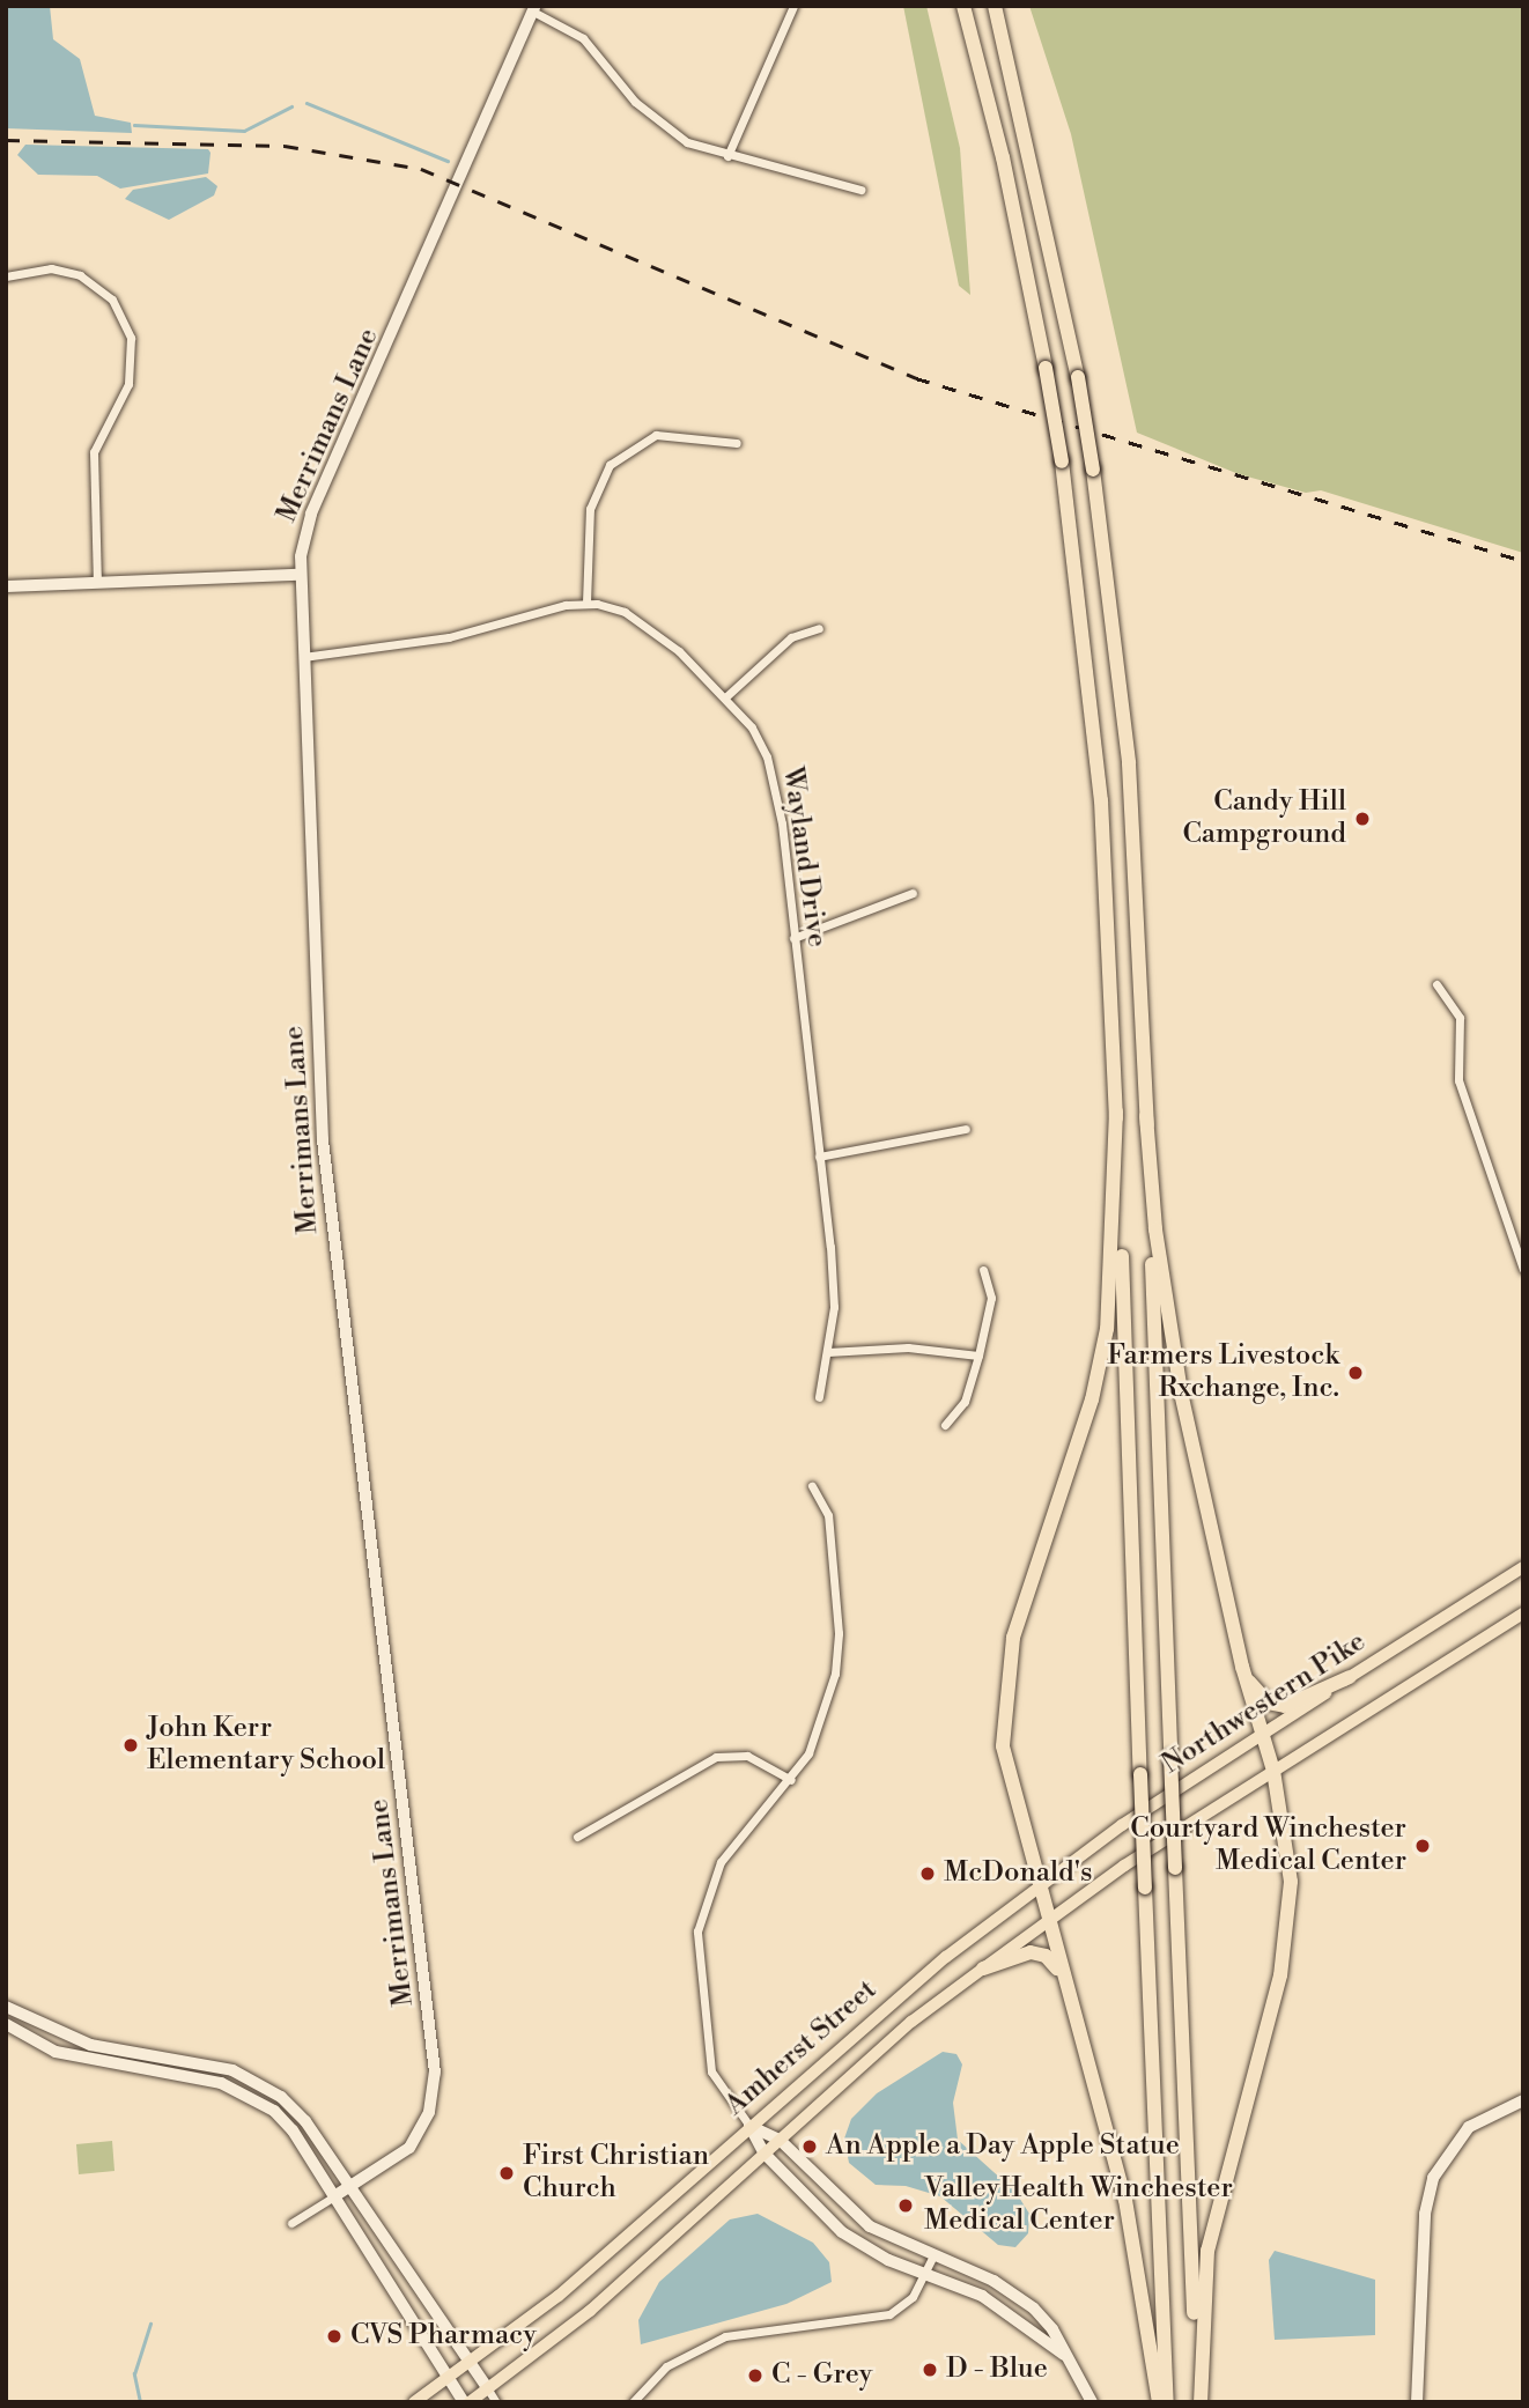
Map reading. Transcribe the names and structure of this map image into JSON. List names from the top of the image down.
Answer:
{
  "streets": {
    "main road": ["Merrimans Lane", "Northwestern Pike", "Amherst Street"],
    "street": ["Wayland Drive"]
  },
  "crossings": [
    ["Northwestern Pike", "Amherst Street"]
  ],
  "places": [
    "Candy Hill Campground",
    "Farmers Livestock Rxchange, Inc.",
    "John Kerr Elementary School",
    "Courtyard Winchester Medical Center",
    "McDonald's",
    "An Apple a Day Apple Statue",
    "First Christian Church",
    "ValleyHealth Winchester Medical Center",
    "CVS Pharmacy",
    "D - Blue",
    "C - Grey"
  ]
}
